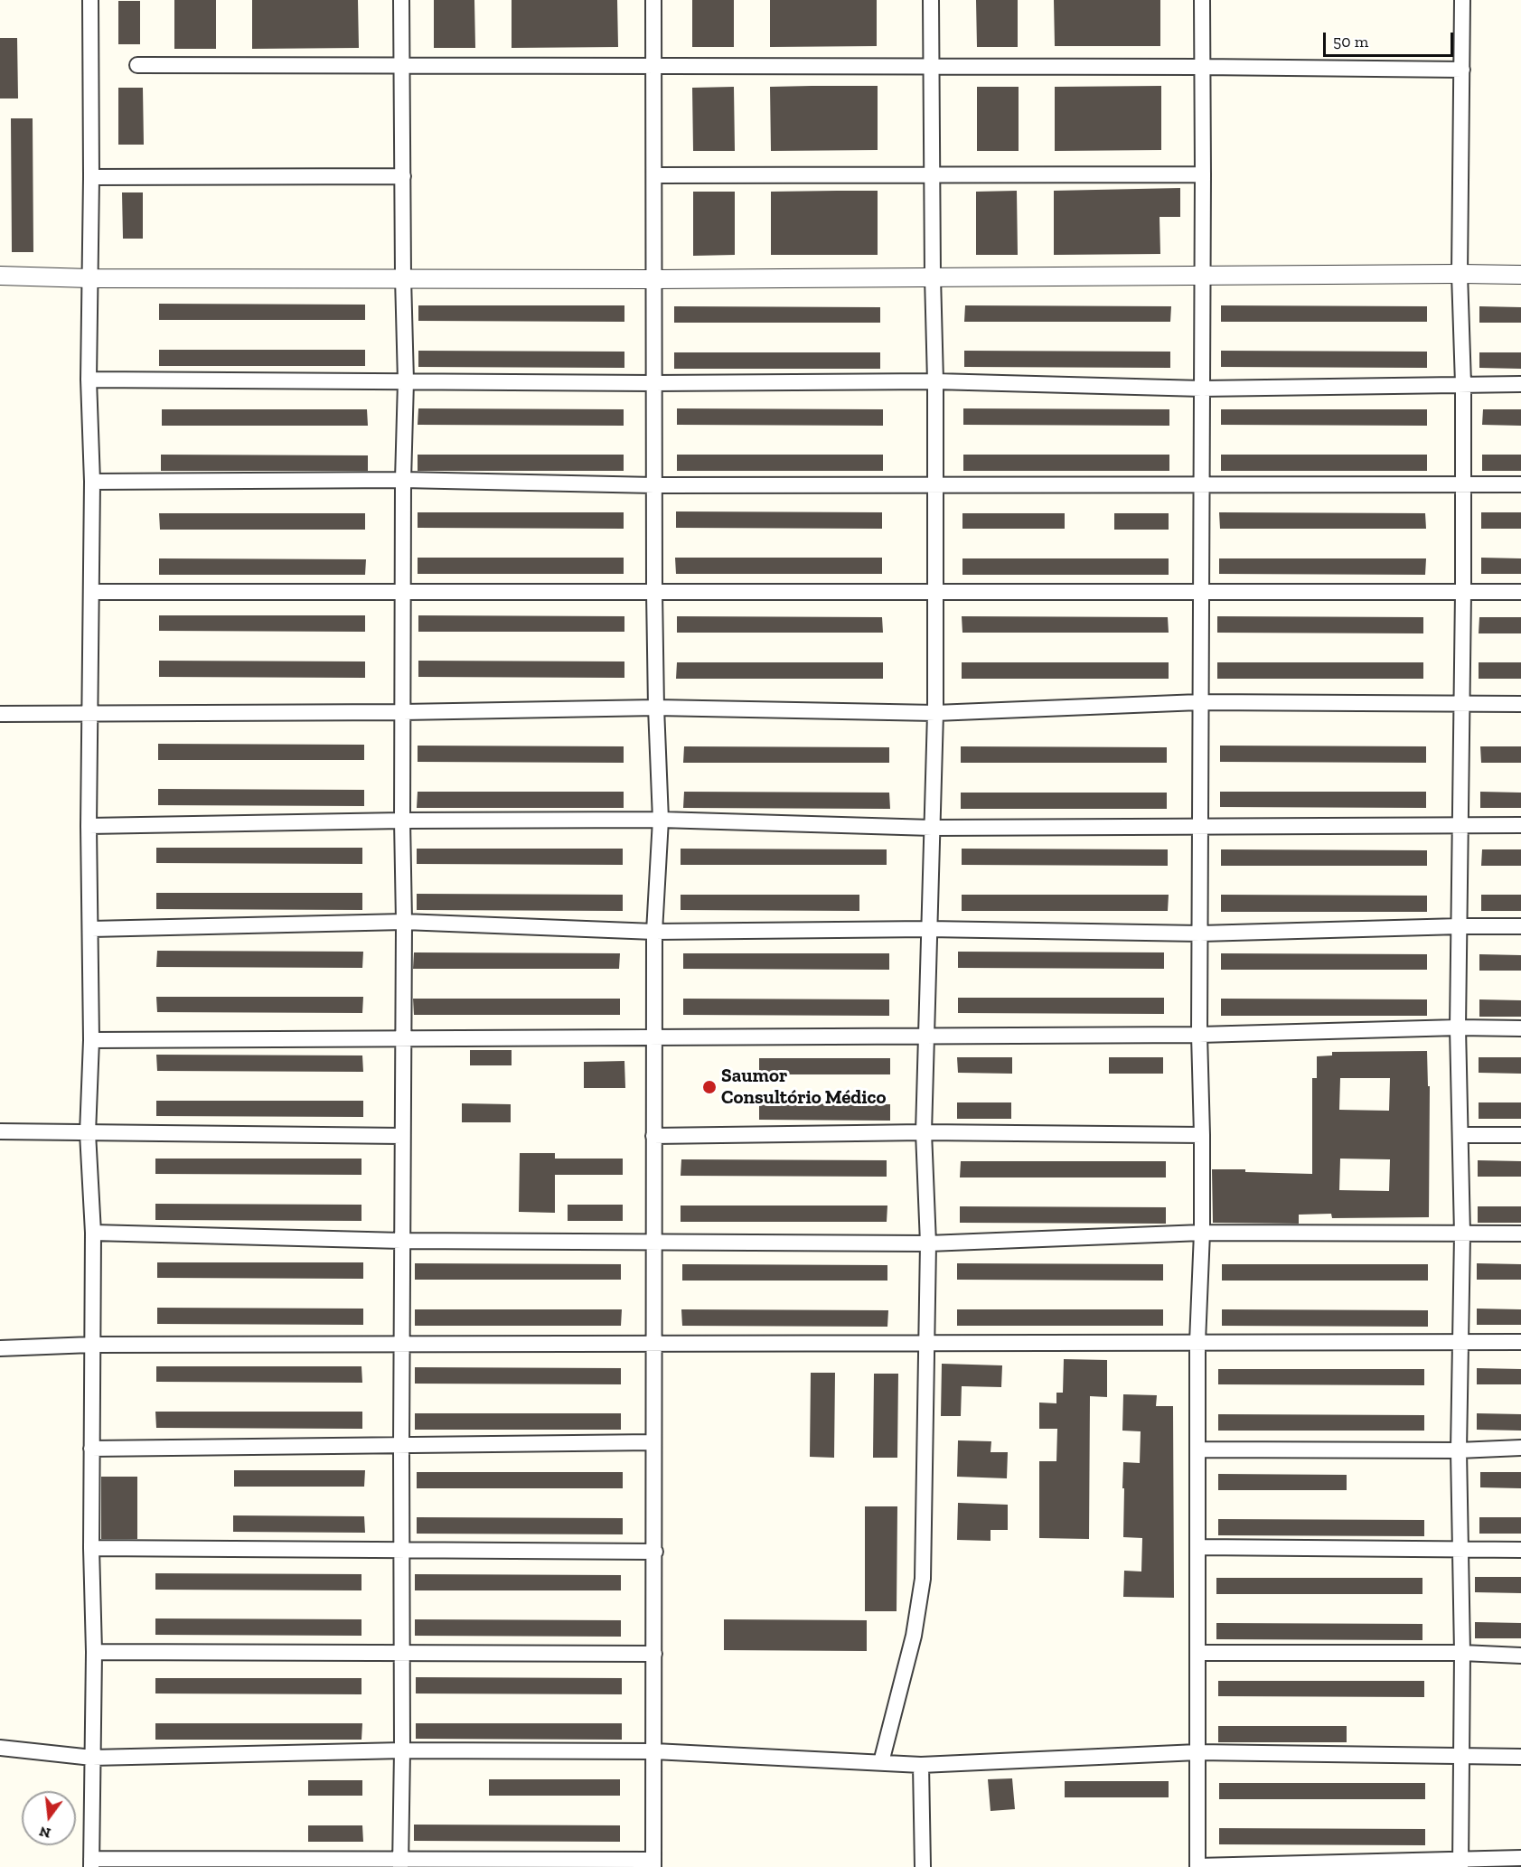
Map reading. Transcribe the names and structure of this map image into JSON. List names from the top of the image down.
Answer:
{
  "places": ["Saumor Consultório Médico"],
  "scale_bar": "50 m",
  "north": "bottom"
}
